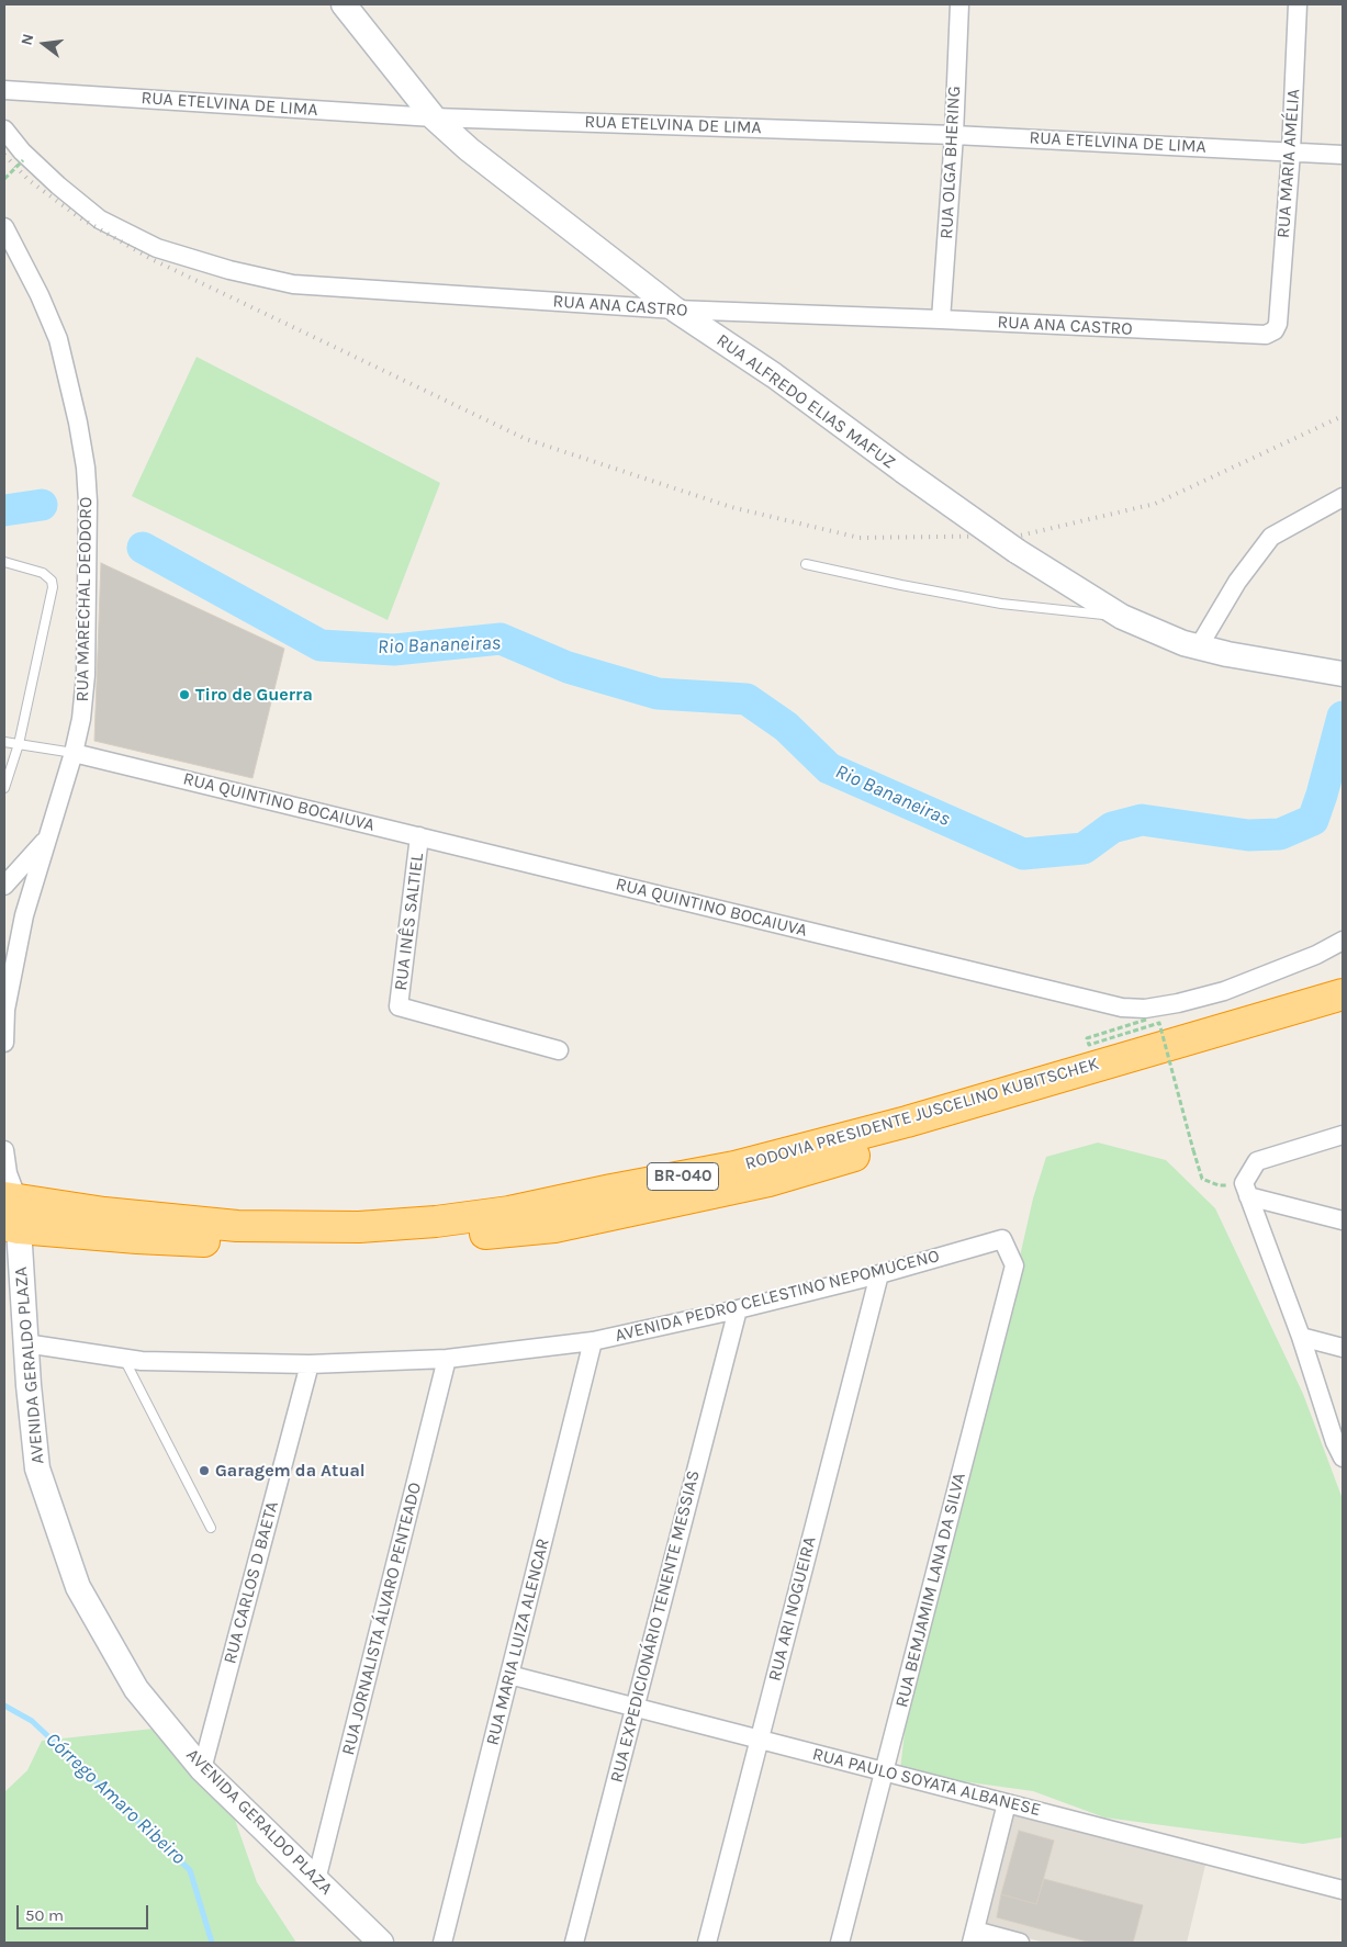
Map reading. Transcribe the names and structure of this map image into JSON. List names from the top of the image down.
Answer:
{
  "streets": {
    "highway": ["RODOVIA PRESIDENTE JUSCELINO KUBITSCHEK", "BR-040"],
    "street": [
      "RUA ETELVINA DE LIMA",
      "RUA OLGA BHERING",
      "RUA MARIA AMÉLIA",
      "RUA ANA CASTRO",
      "RUA ALFREDO ELIAS MAFUZ",
      "RUA MARECHAL DEODORO",
      "RUA QUINTINO BOCAIUVA",
      "RUA INÊS SALTIEL",
      "AVENIDA PEDRO CELESTINO NEPOMUCENO",
      "AVENIDA GERALDO PLAZA",
      "RUA CARLOS D BAETA",
      "RUA BEMJAMIM LANA DA SILVA",
      "RUA ARI NOGUEIRA",
      "RUA JORNALISTA ÁLVARO PENTEADO",
      "RUA EXPEDICIONÁRIO TENENTE MESSIAS",
      "RUA MARIA LUIZA ALENCAR",
      "RUA PAULO SOYATA ALBANESE"
    ]
  },
  "crossings": [
    ["RUA ETELVINA DE LIMA", "RUA OLGA BHERING"],
    ["RUA ETELVINA DE LIMA", "RUA MARIA AMÉLIA"],
    ["RUA ETELVINA DE LIMA", "RUA ALFREDO ELIAS MAFUZ"],
    ["RUA OLGA BHERING", "RUA ANA CASTRO"],
    ["RUA MARIA AMÉLIA", "RUA ANA CASTRO"],
    ["RUA ANA CASTRO", "RUA ALFREDO ELIAS MAFUZ"],
    ["RUA MARECHAL DEODORO", "RUA QUINTINO BOCAIUVA"],
    ["RUA QUINTINO BOCAIUVA", "RUA INÊS SALTIEL"],
    ["RODOVIA PRESIDENTE JUSCELINO KUBITSCHEK", "AVENIDA GERALDO PLAZA"],
    ["AVENIDA PEDRO CELESTINO NEPOMUCENO", "AVENIDA GERALDO PLAZA"],
    ["AVENIDA PEDRO CELESTINO NEPOMUCENO", "RUA CARLOS D BAETA"],
    ["AVENIDA PEDRO CELESTINO NEPOMUCENO", "RUA BEMJAMIM LANA DA SILVA"],
    ["AVENIDA PEDRO CELESTINO NEPOMUCENO", "RUA ARI NOGUEIRA"],
    ["AVENIDA PEDRO CELESTINO NEPOMUCENO", "RUA JORNALISTA ÁLVARO PENTEADO"],
    ["AVENIDA PEDRO CELESTINO NEPOMUCENO", "RUA EXPEDICIONÁRIO TENENTE MESSIAS"],
    ["AVENIDA PEDRO CELESTINO NEPOMUCENO", "RUA MARIA LUIZA ALENCAR"],
    ["AVENIDA GERALDO PLAZA", "RUA CARLOS D BAETA"],
    ["AVENIDA GERALDO PLAZA", "RUA JORNALISTA ÁLVARO PENTEADO"],
    ["RUA BEMJAMIM LANA DA SILVA", "RUA PAULO SOYATA ALBANESE"],
    ["RUA ARI NOGUEIRA", "RUA PAULO SOYATA ALBANESE"],
    ["RUA EXPEDICIONÁRIO TENENTE MESSIAS", "RUA PAULO SOYATA ALBANESE"],
    ["RUA MARIA LUIZA ALENCAR", "RUA PAULO SOYATA ALBANESE"]
  ],
  "water": ["Rio Bananeiras", "Córrego Amaro Ribeiro"],
  "places": ["Tiro de Guerra", "Garagem da Atual"],
  "scale_bar": "50 m",
  "north": "left"
}
